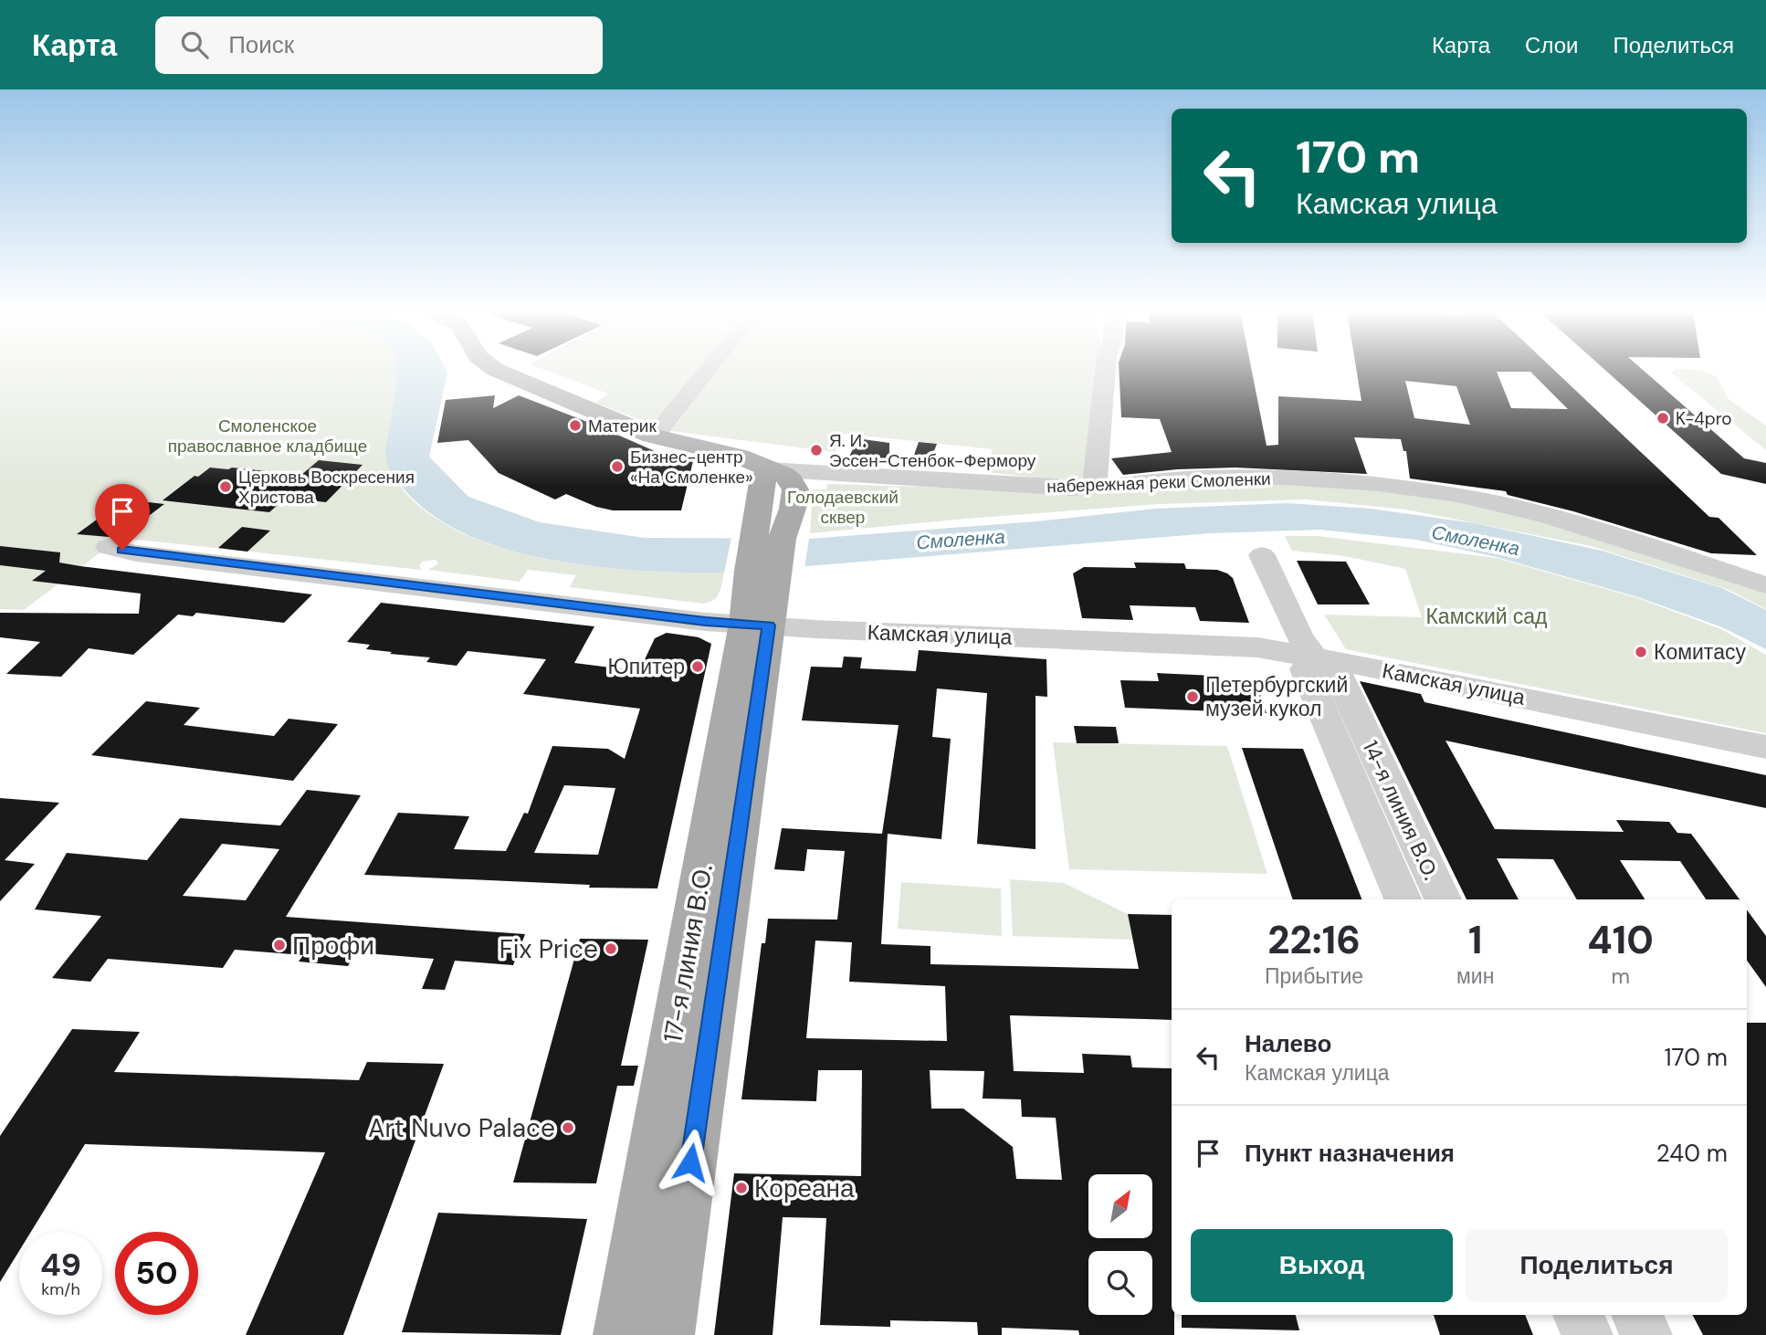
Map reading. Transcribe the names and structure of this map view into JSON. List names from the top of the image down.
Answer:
{
  "streets": {
    "main road": ["набережная реки Смоленки", "17-я линия В.О."],
    "street": ["Камская улица", "14-я линия В.О."]
  },
  "crossings": [
    ["набережная реки Смоленки", "17-я линия В.О."],
    ["Камская улица", "14-я линия В.О."],
    ["Камская улица", "17-я линия В.О."]
  ],
  "water": ["Смоленка"],
  "parks": ["Смоленское православное кладбище", "Голодаевский сквер", "Камский сад"],
  "places": [
    "K-4pro",
    "Материк",
    "Я. И. Эссен-Стенбок-Фермору",
    "Бизнес-центр «На Смоленке»",
    "Церковь Воскресения Христова",
    "Комитасу",
    "Юпитер",
    "Петербургский музей кукол",
    "Профи",
    "Fix Price",
    "Art Nuvo Palace",
    "Кореана"
  ],
  "north": "top right",
  "page": {
    "header": "Карта",
    "search": "Поиск",
    "nav": ["Карта", "Слои", "Поделиться"],
    "turn": ["170 m", "Камская улица"],
    "eta": [
      "22:16",
      "Прибытие",
      "1",
      "мин",
      "410",
      "m"
    ],
    "list": [
      {
        "name": "Налево",
        "note": "Камская улица",
        "value": "170 m"
      },
      {
        "name": "Пункт назначения",
        "value": "240 m"
      }
    ],
    "buttons": ["Выход", "Поделиться"],
    "speed": "49 km/h",
    "limit": "50"
  }
}
